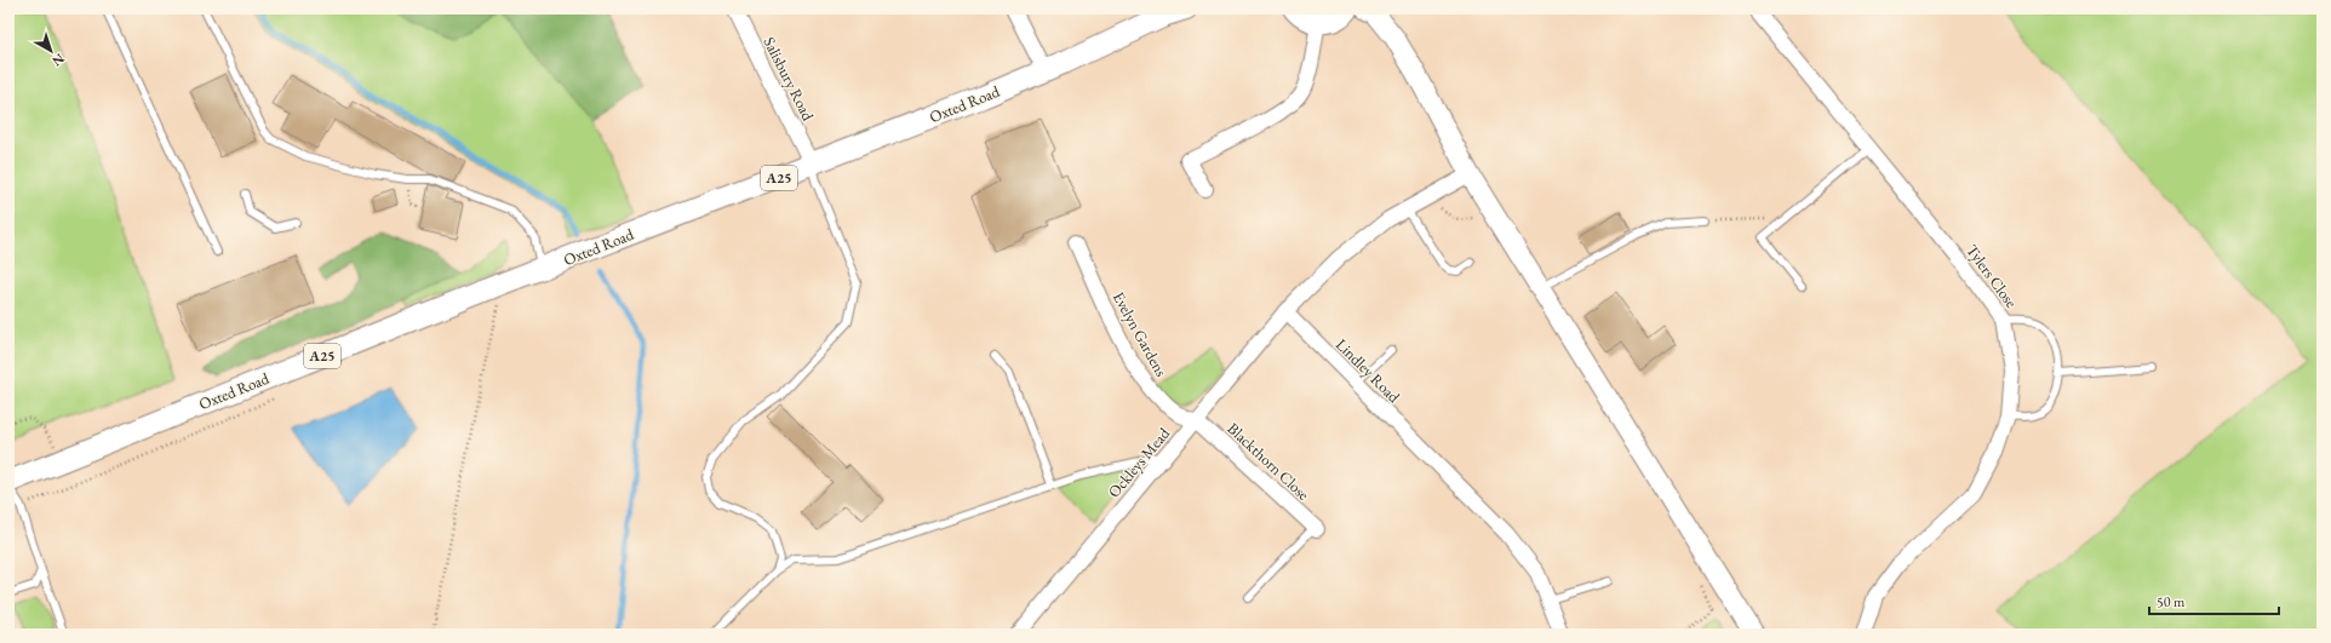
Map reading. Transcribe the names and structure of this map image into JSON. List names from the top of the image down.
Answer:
{
  "streets": {
    "main road": ["Oxted Road", "A25"],
    "street": [
      "Salisbury Road",
      "Tylers Close",
      "Evelyn Gardens",
      "Lindley Road",
      "Blackthorn Close",
      "Ockleys Mead"
    ]
  },
  "crossings": [
    ["Salisbury Road", "Oxted Road"],
    ["Evelyn Gardens", "Blackthorn Close"],
    ["Evelyn Gardens", "Ockleys Mead"],
    ["Lindley Road", "Ockleys Mead"],
    ["Blackthorn Close", "Ockleys Mead"]
  ],
  "scale_bar": "50 m",
  "north": "bottom right"
}
